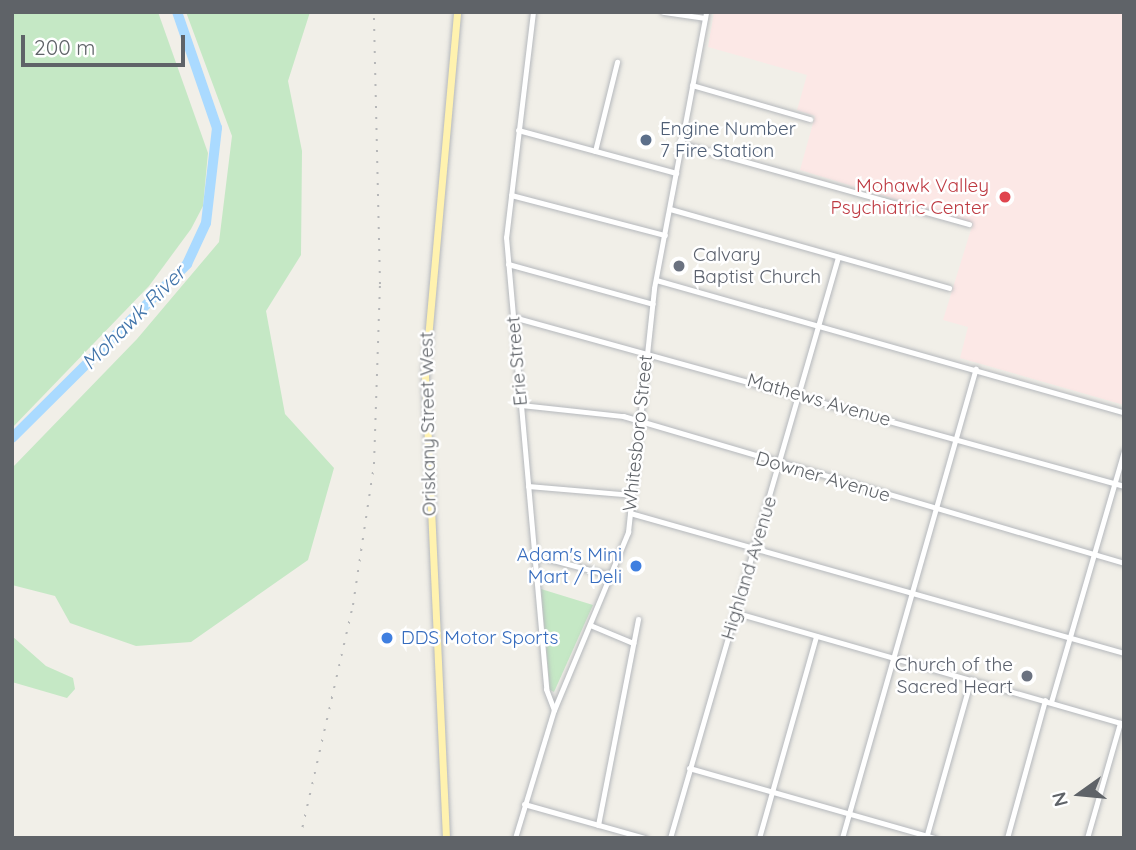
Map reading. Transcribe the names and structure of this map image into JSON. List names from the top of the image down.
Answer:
{
  "streets": {
    "main road": ["Oriskany Street West"],
    "street": [
      "Erie Street",
      "Mathews Avenue",
      "Whitesboro Street",
      "Downer Avenue",
      "Highland Avenue"
    ]
  },
  "crossings": [
    ["Erie Street", "Mathews Avenue"],
    ["Erie Street", "Whitesboro Street"],
    ["Erie Street", "Downer Avenue"],
    ["Mathews Avenue", "Whitesboro Street"],
    ["Mathews Avenue", "Highland Avenue"],
    ["Whitesboro Street", "Downer Avenue"],
    ["Downer Avenue", "Highland Avenue"]
  ],
  "water": ["Mohawk River"],
  "places": [
    "Engine Number 7 Fire Station",
    "Mohawk Valley Psychiatric Center",
    "Calvary Baptist Church",
    "Adam's Mini Mart / Deli",
    "DDS Motor Sports",
    "Church of the Sacred Heart"
  ],
  "scale_bar": "200 m",
  "north": "left"
}
